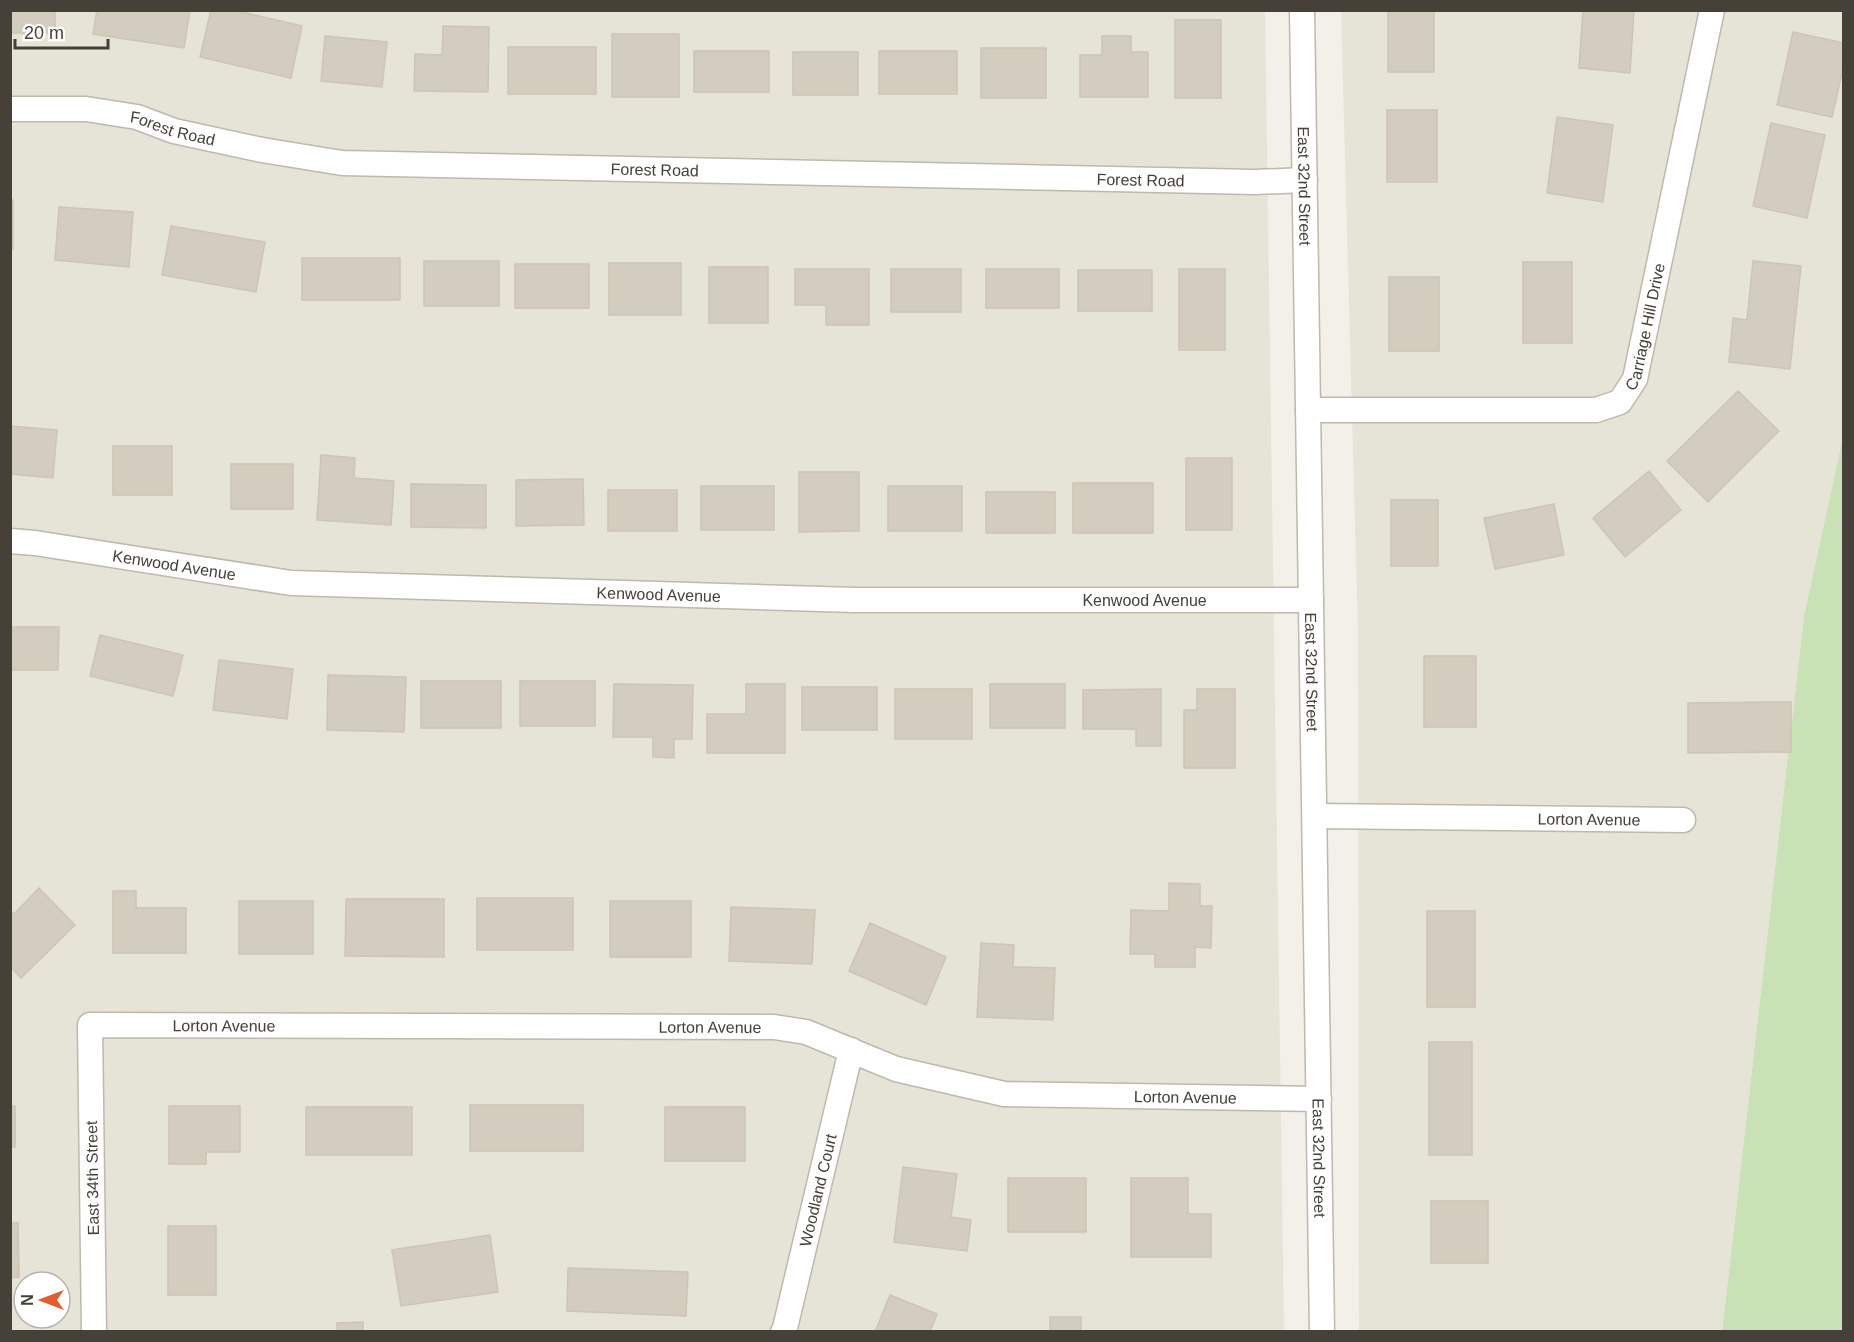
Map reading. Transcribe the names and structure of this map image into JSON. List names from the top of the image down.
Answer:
{
  "streets": {
    "street": [
      "Forest Road",
      "East 32nd Street",
      "Carriage Hill Drive",
      "Kenwood Avenue",
      "Lorton Avenue",
      "East 34th Street",
      "Woodland Court"
    ]
  },
  "crossings": [
    ["Forest Road", "East 32nd Street"],
    ["East 32nd Street", "Carriage Hill Drive"],
    ["East 32nd Street", "Kenwood Avenue"],
    ["East 32nd Street", "Lorton Avenue"],
    ["Lorton Avenue", "East 34th Street"],
    ["Lorton Avenue", "Woodland Court"]
  ],
  "scale_bar": "20 m",
  "north": "left"
}
